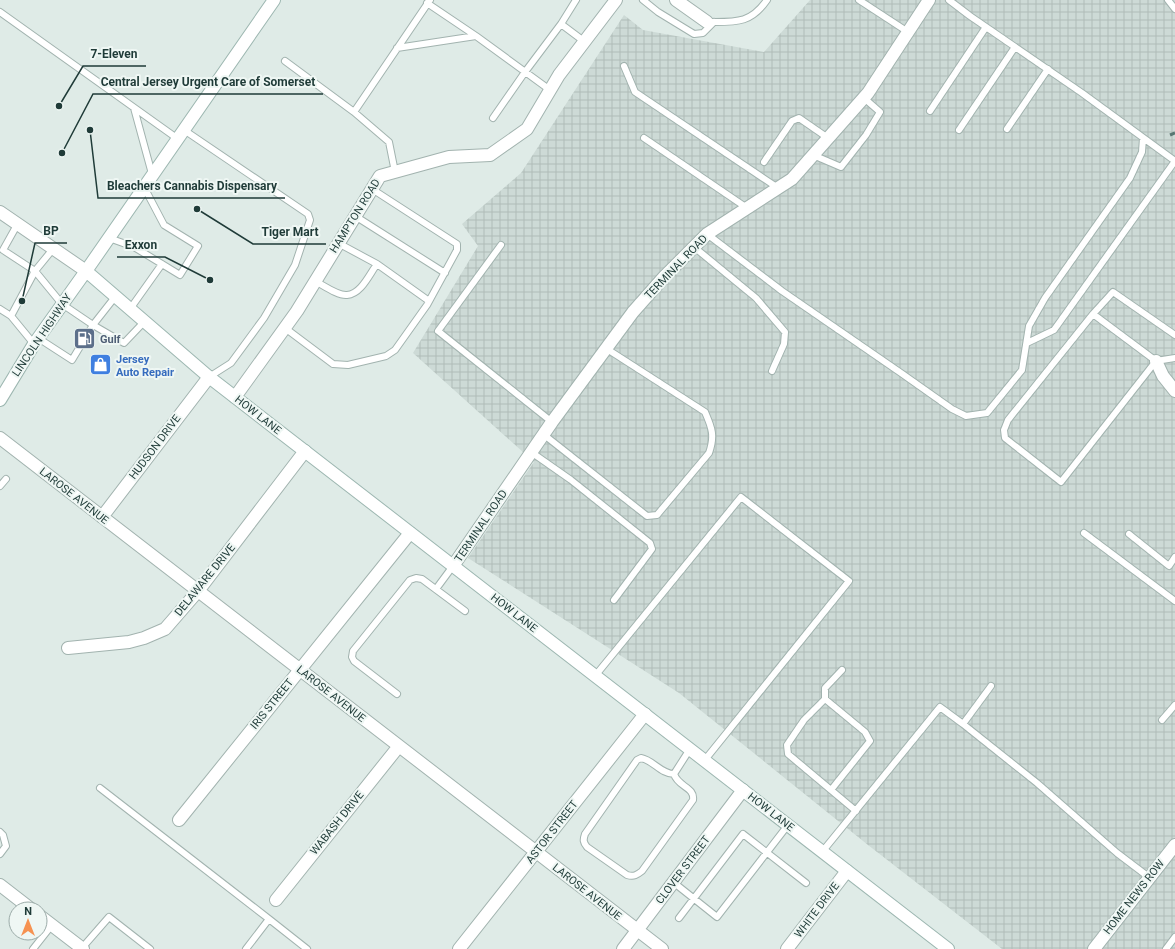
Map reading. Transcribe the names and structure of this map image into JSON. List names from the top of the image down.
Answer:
{
  "streets": {
    "street": [
      "HAMPTON ROAD",
      "TERMINAL ROAD",
      "LINCOLN HIGHWAY",
      "HOW LANE",
      "HUDSON DRIVE",
      "LAROSE AVENUE",
      "DELAWARE DRIVE",
      "IRIS STREET",
      "WABASH DRIVE",
      "ASTOR STREET",
      "CLOVER STREET",
      "HOME NEWS ROW",
      "WHITE DRIVE"
    ]
  },
  "crossings": [
    ["HAMPTON ROAD", "HOW LANE"],
    ["TERMINAL ROAD", "HOW LANE"],
    ["LINCOLN HIGHWAY", "HOW LANE"],
    ["HOW LANE", "HUDSON DRIVE"],
    ["HOW LANE", "DELAWARE DRIVE"],
    ["HOW LANE", "IRIS STREET"],
    ["HOW LANE", "ASTOR STREET"],
    ["HOW LANE", "CLOVER STREET"],
    ["HOW LANE", "WHITE DRIVE"],
    ["HUDSON DRIVE", "LAROSE AVENUE"],
    ["LAROSE AVENUE", "DELAWARE DRIVE"],
    ["LAROSE AVENUE", "IRIS STREET"],
    ["LAROSE AVENUE", "WABASH DRIVE"],
    ["LAROSE AVENUE", "ASTOR STREET"],
    ["LAROSE AVENUE", "CLOVER STREET"]
  ],
  "places": {
    "other": [
      "7-Eleven",
      "Bleachers Cannabis Dispensary",
      "Central Jersey Urgent Care of Somerset",
      "Tiger Mart",
      "Exxon",
      "BP"
    ],
    "fuel station": ["Gulf"],
    "shop": ["Jersey Auto Repair"]
  },
  "north": "top"
}
